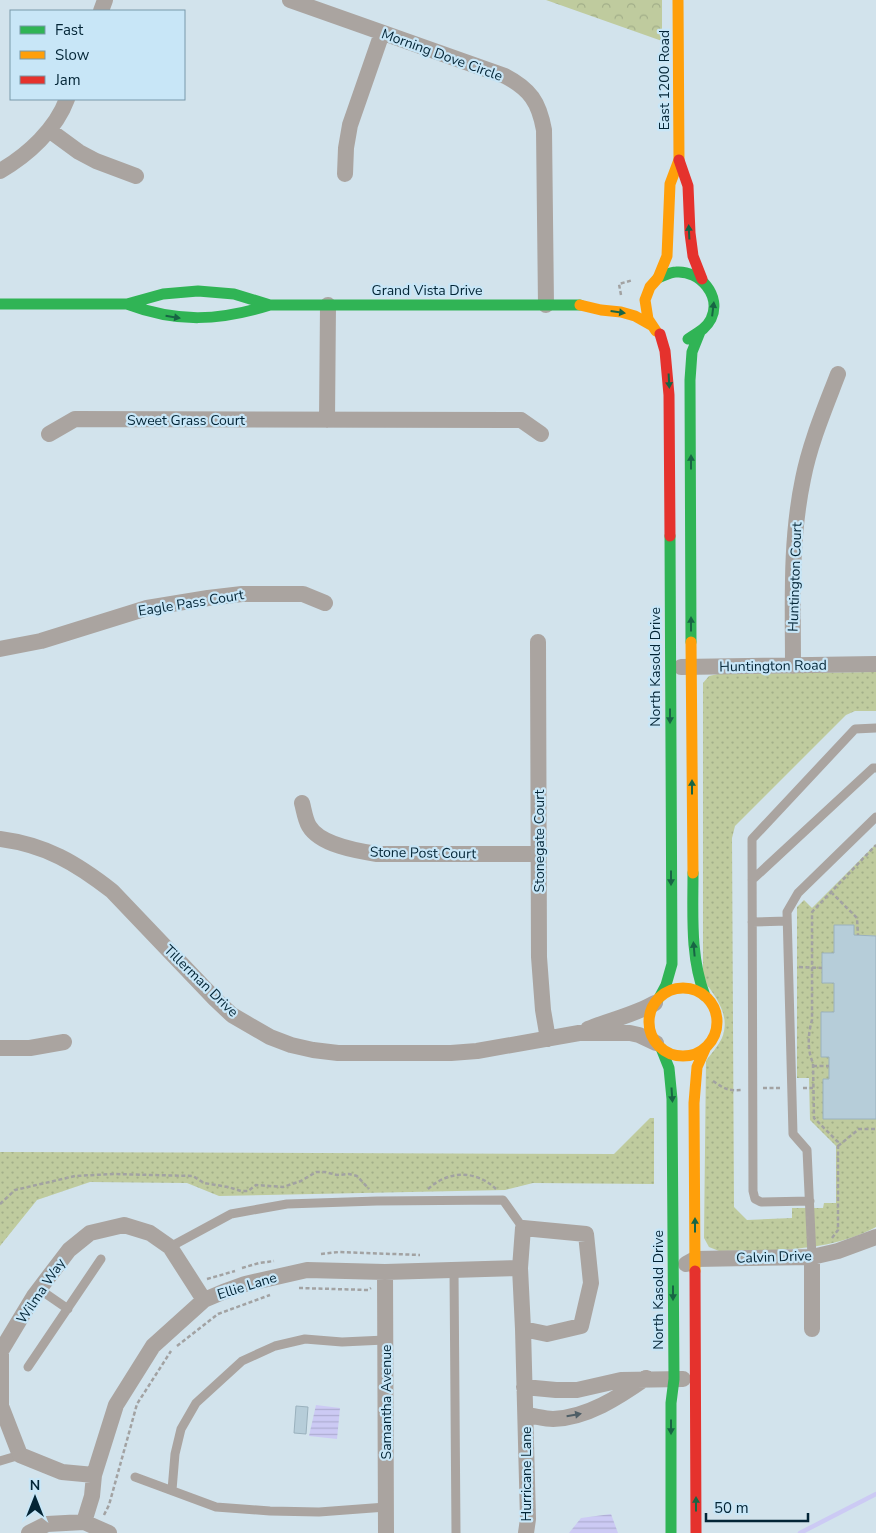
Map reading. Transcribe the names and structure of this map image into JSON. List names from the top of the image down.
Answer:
{
  "streets": {
    "main road": ["East 1200 Road", "Grand Vista Drive", "North Kasold Drive"],
    "street": [
      "Morning Dove Circle",
      "Sweet Grass Court",
      "Huntington Court",
      "Eagle Pass Court",
      "Huntington Road",
      "Stonegate Court",
      "Stone Post Court",
      "Tillerman Drive",
      "Calvin Drive",
      "Ellie Lane",
      "Wilma Way",
      "Samantha Avenue",
      "Hurricane Lane"
    ]
  },
  "crossings": [
    ["Morning Dove Circle", "Grand Vista Drive"],
    ["East 1200 Road", "Grand Vista Drive"],
    ["East 1200 Road", "North Kasold Drive"],
    ["Grand Vista Drive", "North Kasold Drive"],
    ["Huntington Court", "Huntington Road"],
    ["Huntington Road", "North Kasold Drive"],
    ["North Kasold Drive", "Tillerman Drive"],
    ["North Kasold Drive", "Calvin Drive"],
    ["Stonegate Court", "Stone Post Court"],
    ["Stonegate Court", "Tillerman Drive"],
    ["Ellie Lane", "Wilma Way"],
    ["Ellie Lane", "Samantha Avenue"],
    ["Ellie Lane", "Hurricane Lane"]
  ],
  "legend": ["Fast", "Slow", "Jam"],
  "scale_bar": "50 m",
  "north": "top"
}
